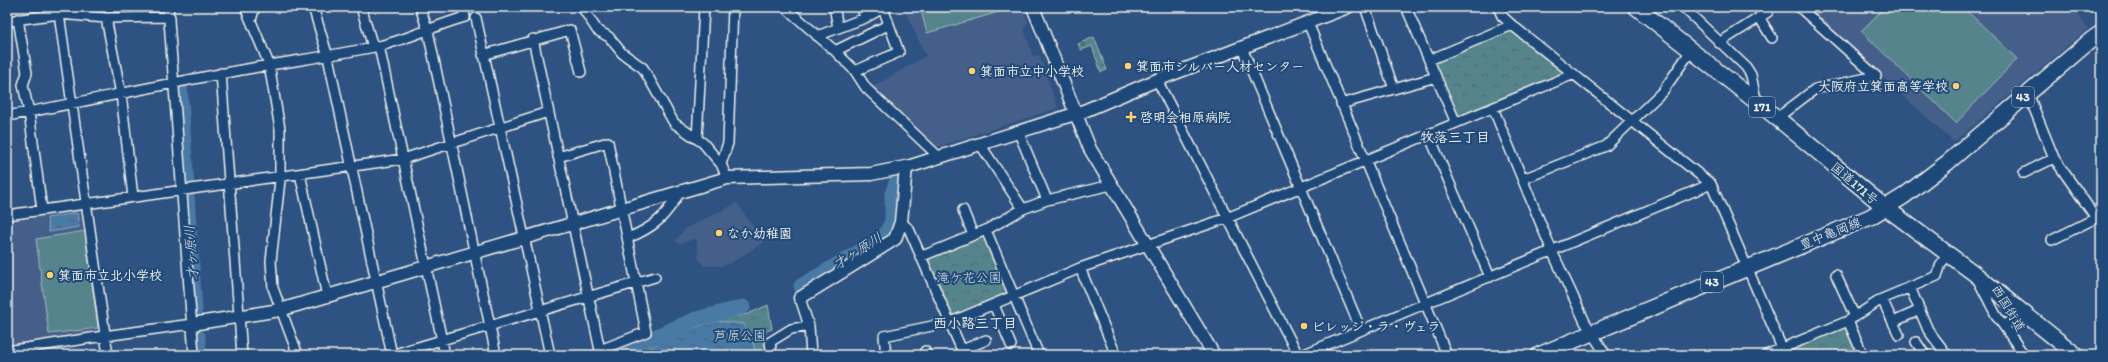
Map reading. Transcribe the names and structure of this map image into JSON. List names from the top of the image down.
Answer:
{
  "streets": {
    "main road": [
      "43",
      "171",
      "国道171号",
      "豊中亀岡線"
    ],
    "street": ["西国街道"]
  },
  "crossings": [
    ["国道171号", "豊中亀岡線"],
    ["国道171号", "西国街道"]
  ],
  "districts": ["牧落三丁目", "西小路三丁目"],
  "water": ["才ヶ原川"],
  "parks": ["滝ケ花公園", "芦原公園"],
  "places": {
    "other": [
      "箕面市シルバー人材センター",
      "箕面市立中小学校",
      "大阪府立箕面高等学校",
      "なか幼稚園",
      "箕面市立北小学校",
      "ビレッジ・ラ・ヴェラ"
    ],
    "health": ["啓明会相原病院"]
  }
}
